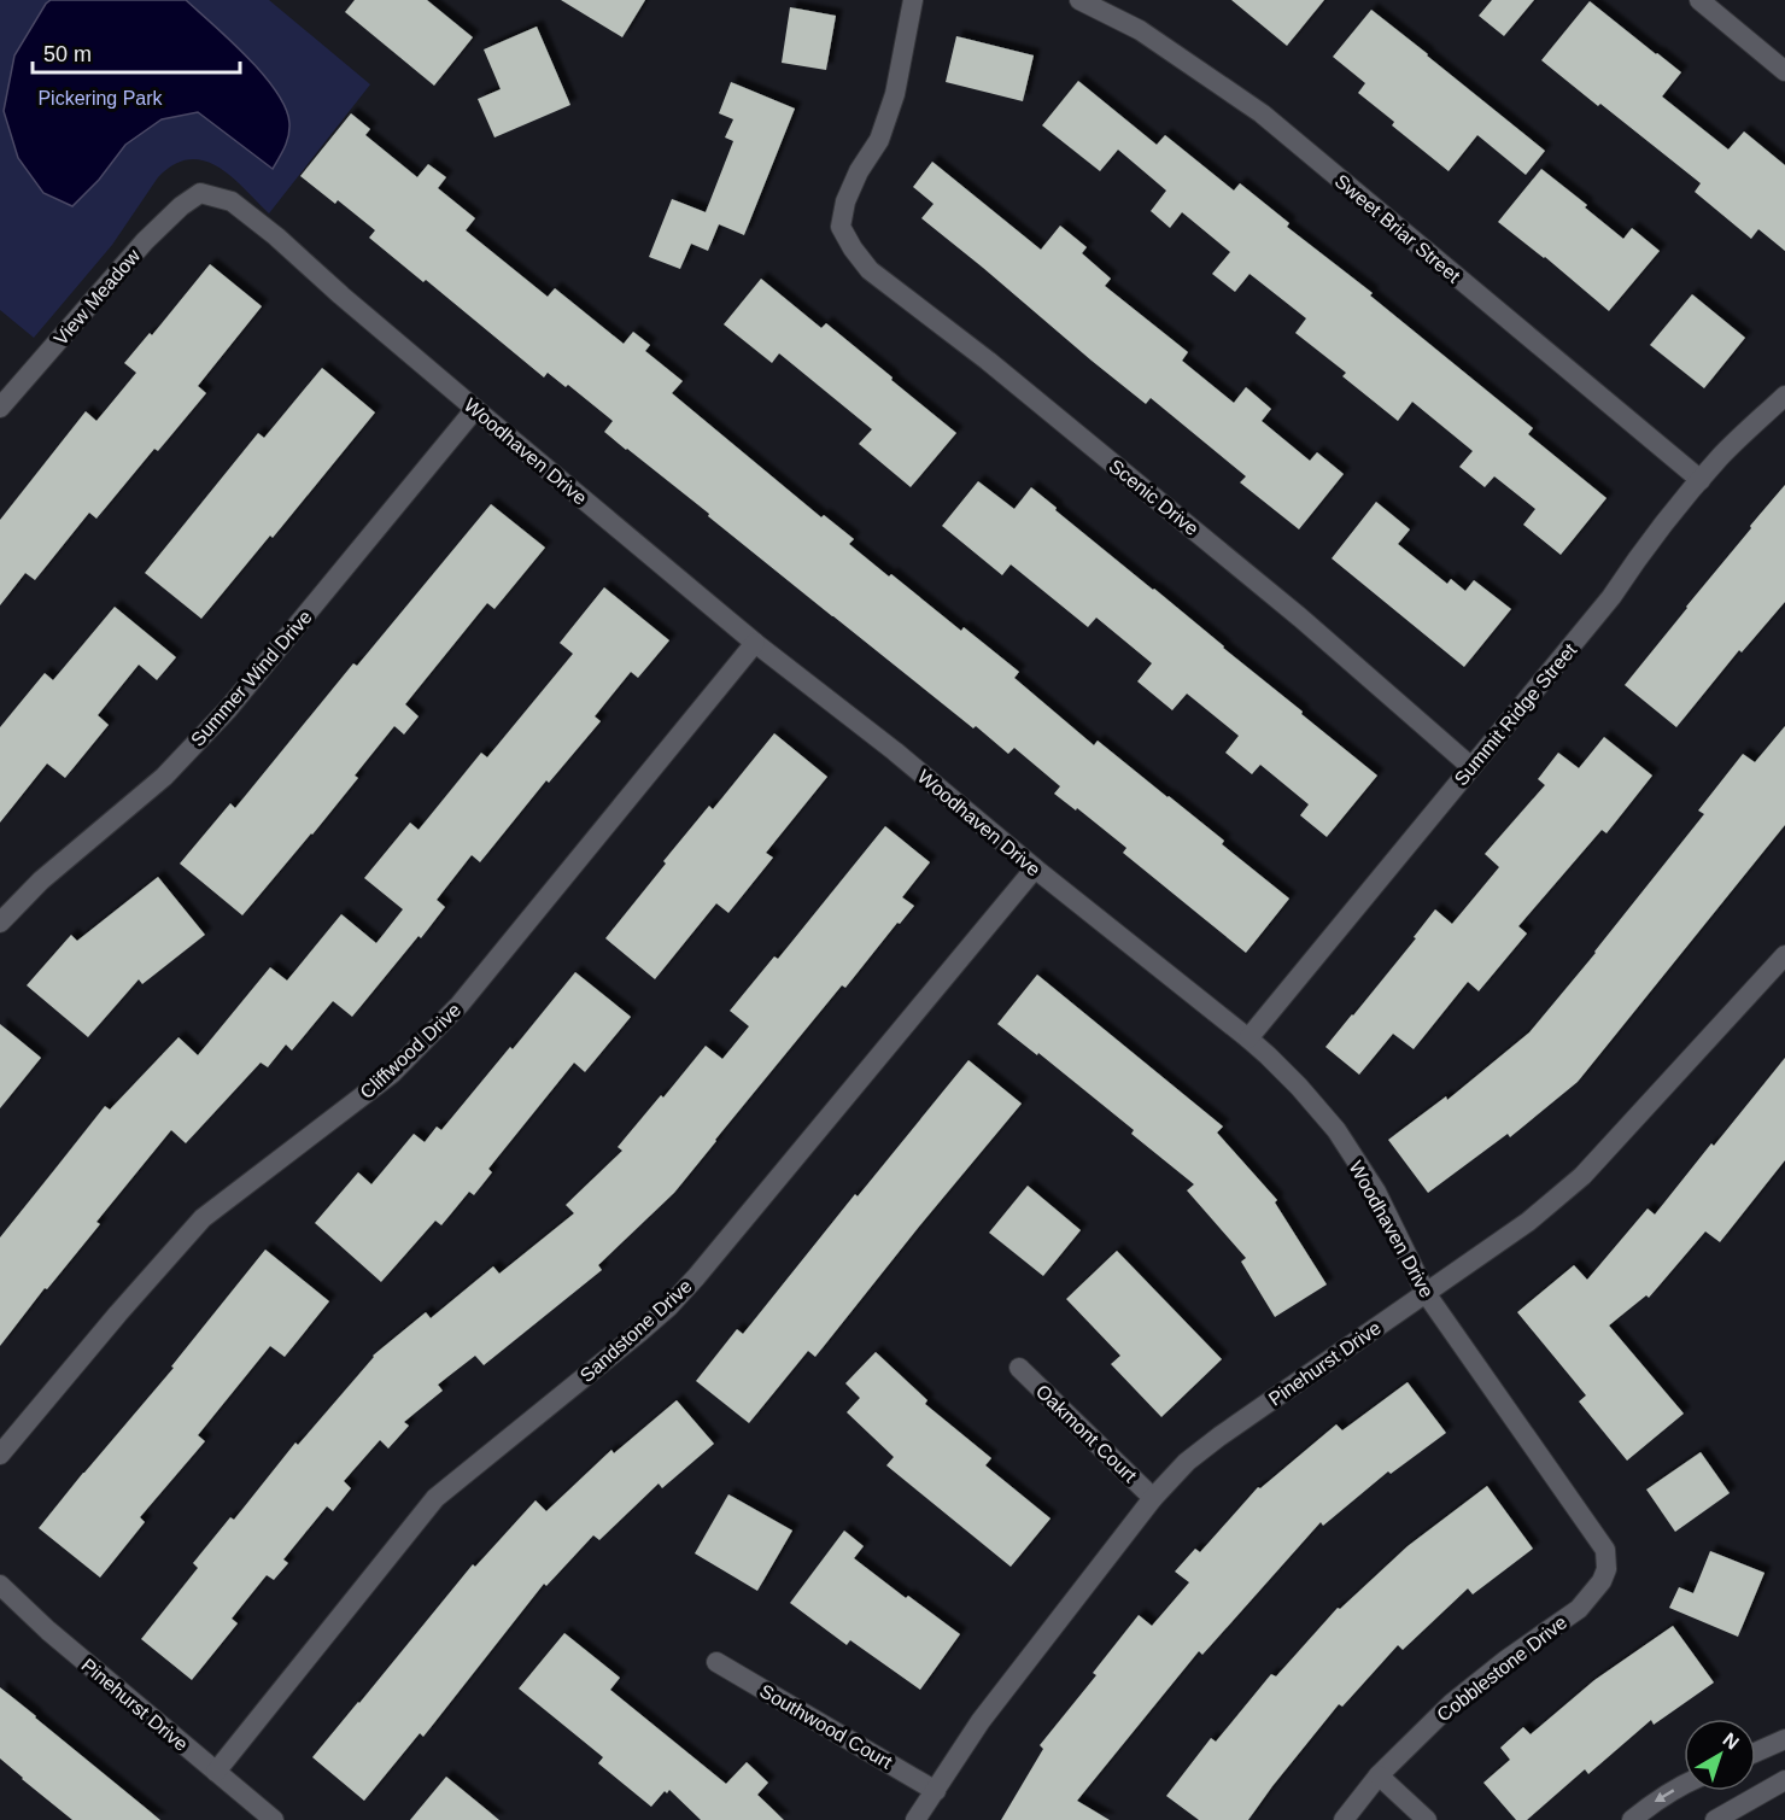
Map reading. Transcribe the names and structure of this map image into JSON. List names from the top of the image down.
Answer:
{
  "streets": {
    "street": [
      "Sweet Briar Street",
      "View Meadow",
      "Woodhaven Drive",
      "Scenic Drive",
      "Summer Wind Drive",
      "Summit Ridge Street",
      "Cliffwood Drive",
      "Sandstone Drive",
      "Pinehurst Drive",
      "Oakmont Court",
      "Cobblestone Drive",
      "Southwood Court"
    ]
  },
  "crossings": [
    ["Sweet Briar Street", "Summit Ridge Street"],
    ["View Meadow", "Woodhaven Drive"],
    ["Woodhaven Drive", "Summer Wind Drive"],
    ["Woodhaven Drive", "Summit Ridge Street"],
    ["Woodhaven Drive", "Cliffwood Drive"],
    ["Woodhaven Drive", "Sandstone Drive"],
    ["Woodhaven Drive", "Pinehurst Drive"],
    ["Woodhaven Drive", "Cobblestone Drive"],
    ["Scenic Drive", "Summit Ridge Street"],
    ["Sandstone Drive", "Pinehurst Drive"],
    ["Pinehurst Drive", "Oakmont Court"],
    ["Pinehurst Drive", "Southwood Court"]
  ],
  "parks": ["Pickering Park"],
  "scale_bar": "50 m",
  "north": "top right"
}
